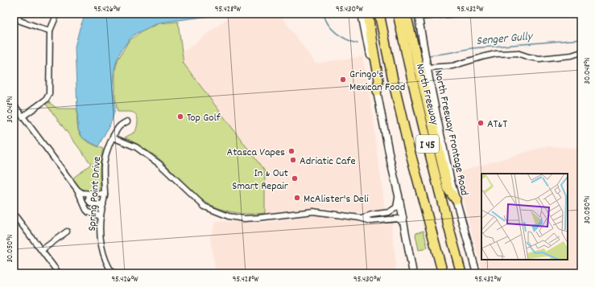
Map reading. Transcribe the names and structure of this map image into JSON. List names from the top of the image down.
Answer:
{
  "streets": {
    "highway": ["North Freeway", "I 45"],
    "main road": ["North Freeway Frontage Road"],
    "street": ["Spring Point Drive"]
  },
  "water": ["Senger Gully"],
  "places": [
    "Gringo's Mexican Food",
    "Top Golf",
    "AT&T",
    "Atasca Vapes",
    "Adriatic Cafe",
    "In & Out Smart Repair",
    "McAlister's Deli"
  ],
  "coordinates": [
    "95.426°W",
    "95.428°W",
    "95.430°W",
    "95.432°W",
    "30.048°N",
    "30.050°N"
  ]
}
